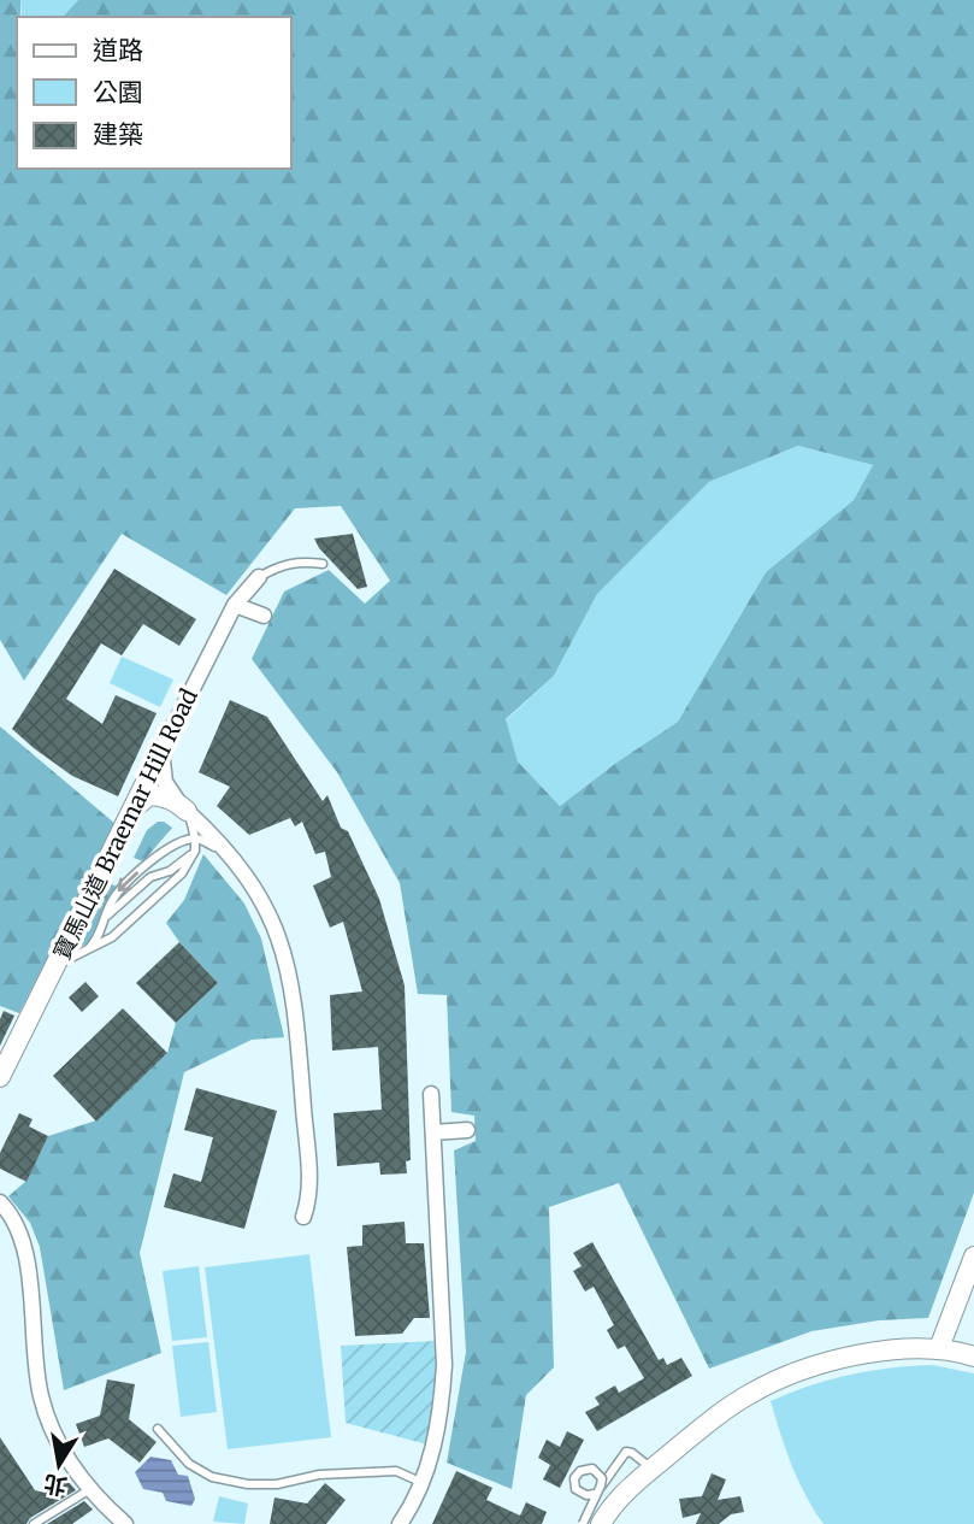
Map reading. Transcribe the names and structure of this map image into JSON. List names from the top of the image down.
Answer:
{
  "streets": {
    "street": ["寶馬山道 Braemar Hill Road"]
  },
  "legend": ["道路", "公園", "建築"],
  "north": "bottom"
}
